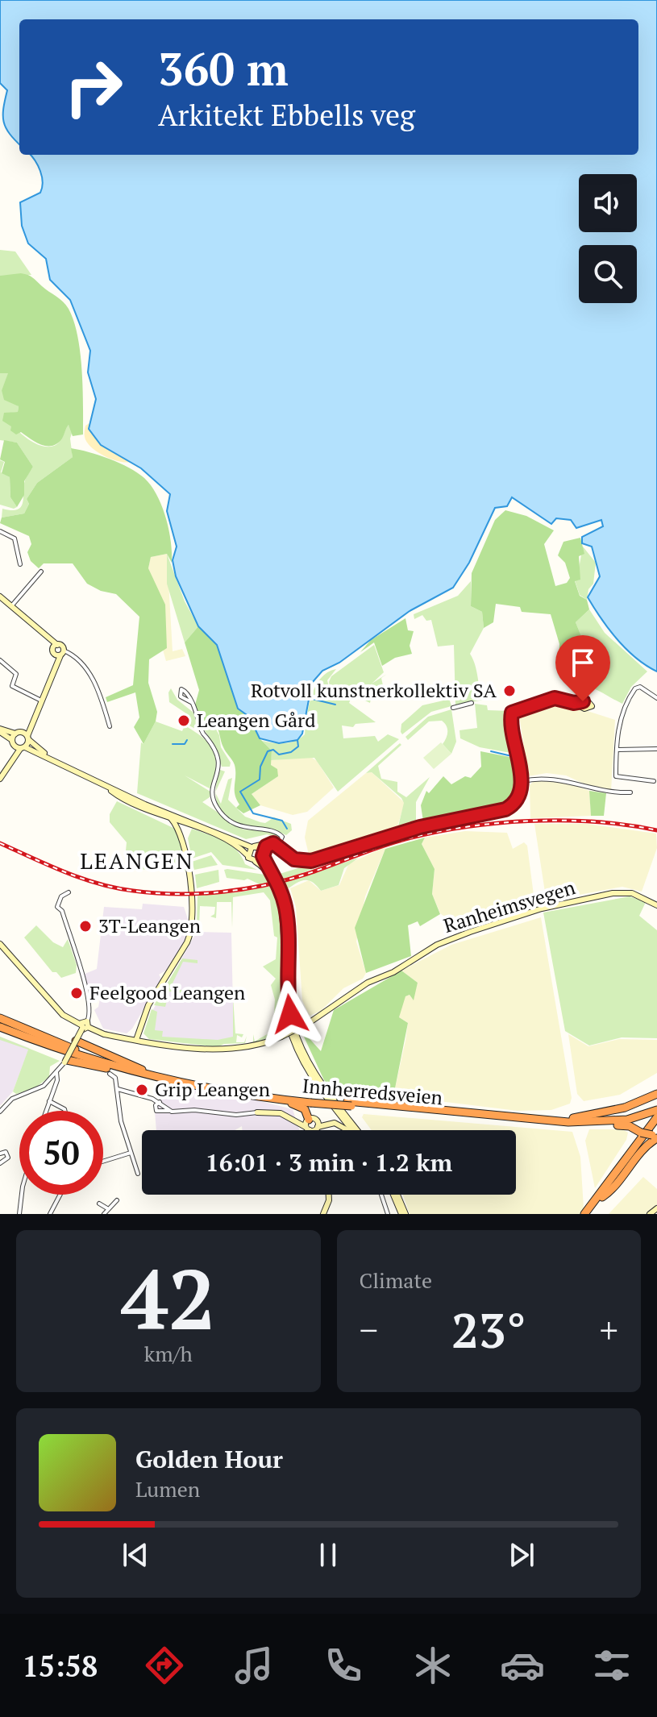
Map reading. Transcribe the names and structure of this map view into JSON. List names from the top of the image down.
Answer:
{
  "streets": {
    "highway": ["Innherredsveien"],
    "street": ["Ranheimsvegen"]
  },
  "districts": ["LEANGEN"],
  "places": [
    "Rotvoll kunstnerkollektiv SA",
    "Leangen Gård",
    "3T-Leangen",
    "Feelgood Leangen",
    "Grip Leangen"
  ],
  "page": {
    "turn": ["360 m", "Arkitekt Ebbells veg"],
    "limit": "50",
    "trip": "16:01 · 3 min · 1.2 km",
    "tile": [
      ["42", "km/h"],
      "Climate"
    ],
    "heat": ["−", "23°", "+"],
    "song": ["Golden Hour", "Lumen"],
    "tabs": "15:58"
  }
}
